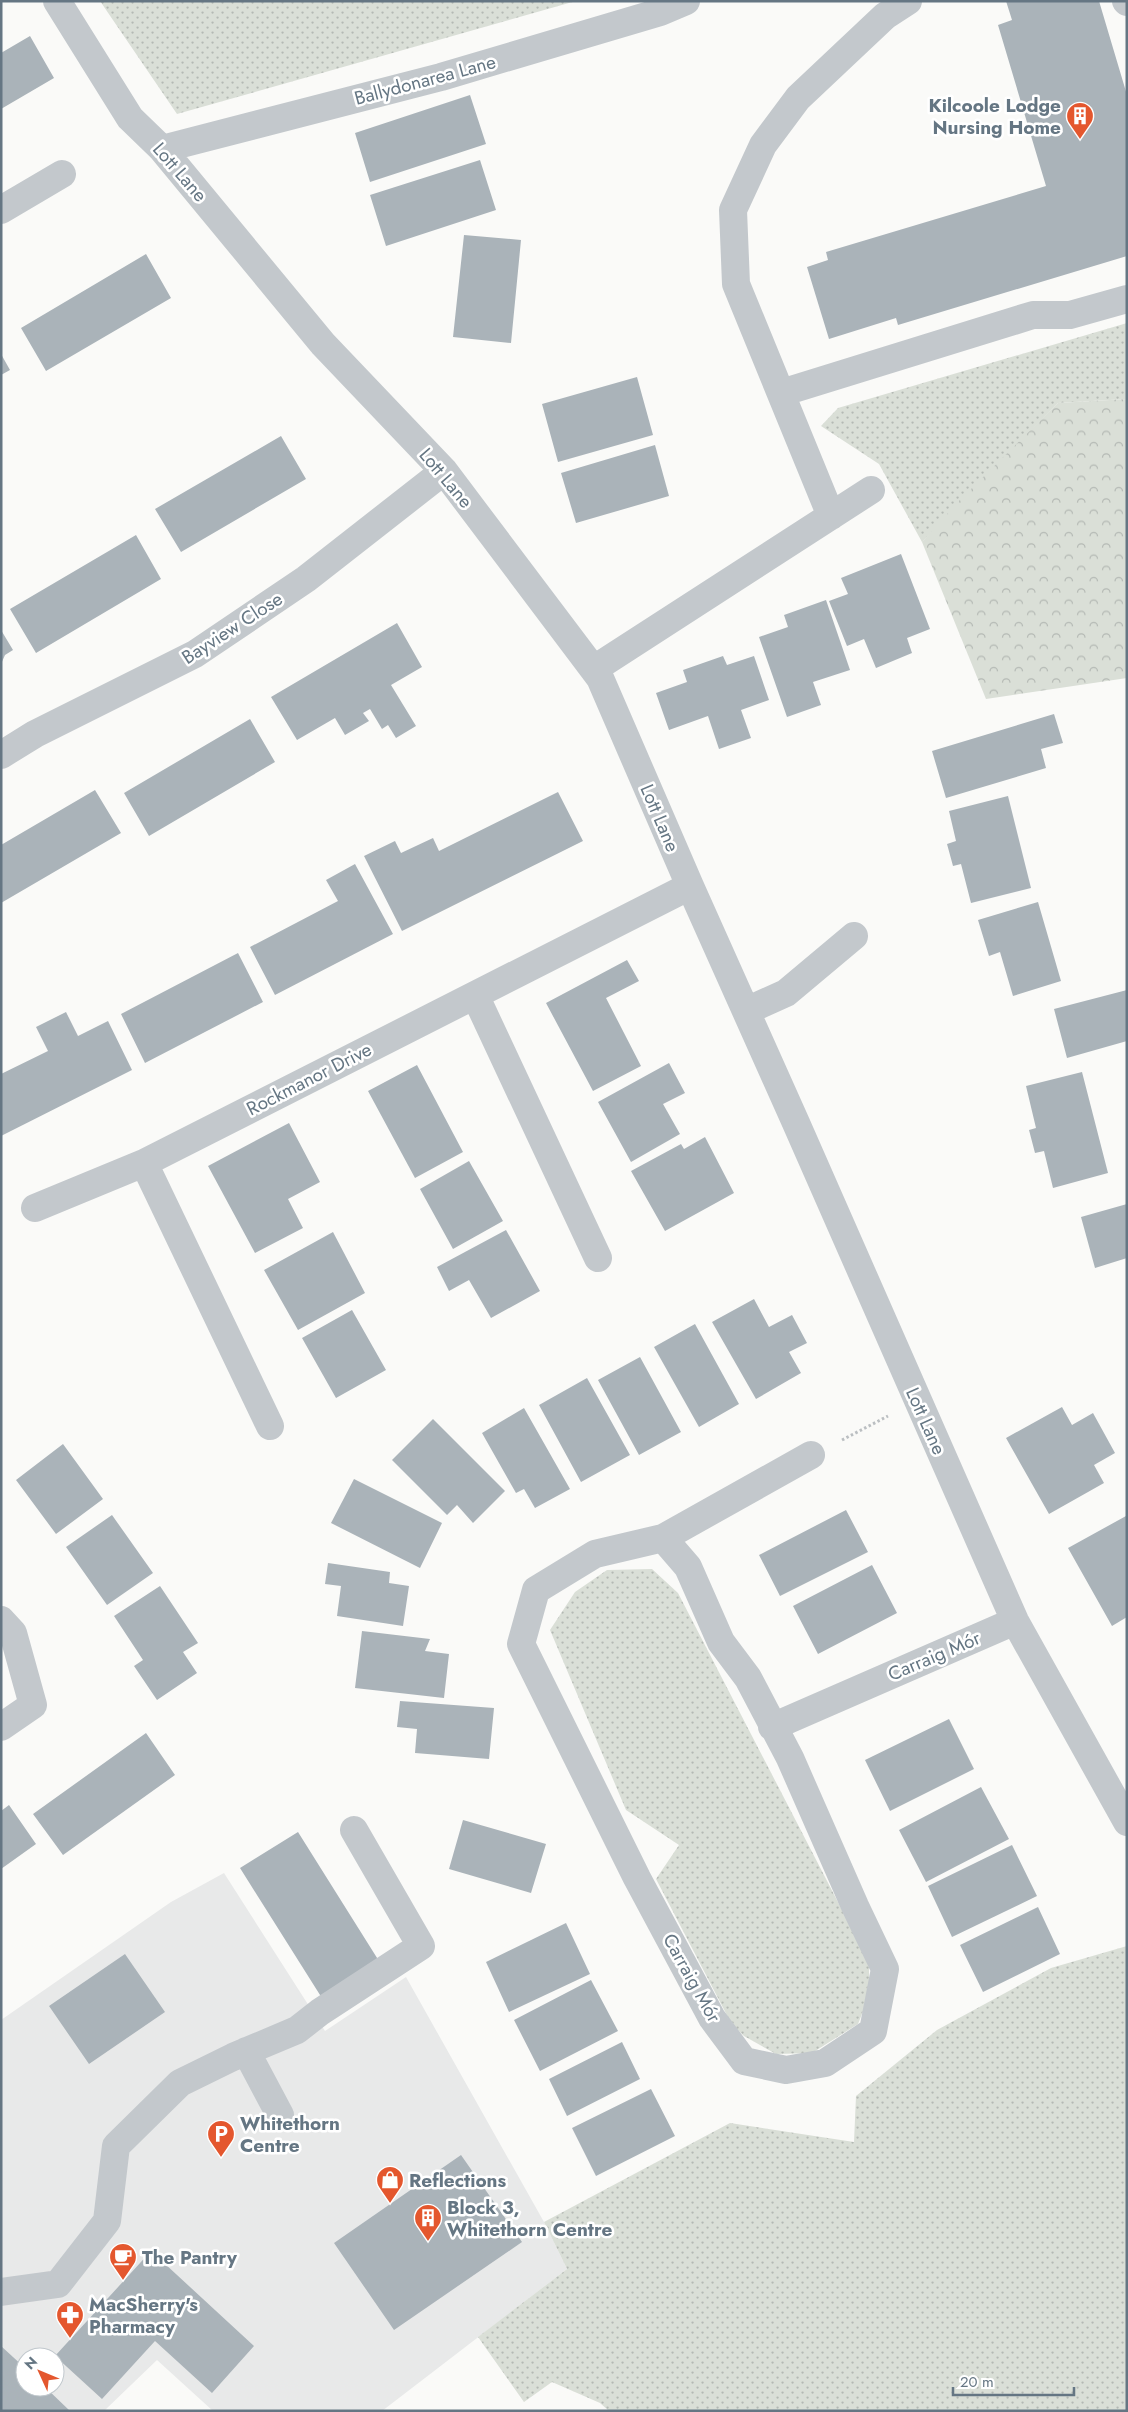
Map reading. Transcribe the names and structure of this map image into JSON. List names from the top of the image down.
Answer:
{
  "streets": {
    "street": [
      "Ballydonarea Lane",
      "Lott Lane",
      "Bayview Close",
      "Rockmanor Drive",
      "Carraig Mór"
    ]
  },
  "crossings": [
    ["Ballydonarea Lane", "Lott Lane"],
    ["Lott Lane", "Bayview Close"],
    ["Lott Lane", "Rockmanor Drive"],
    ["Lott Lane", "Carraig Mór"]
  ],
  "places": {
    "building": ["Kilcoole Lodge Nursing Home", "Block 3, Whitethorn Centre"],
    "parking": ["Whitethorn Centre"],
    "shop": ["Reflections"],
    "cafe": ["The Pantry"],
    "pharmacy": ["MacSherry's Pharmacy"]
  },
  "scale_bar": "20 m",
  "north": "top left"
}
